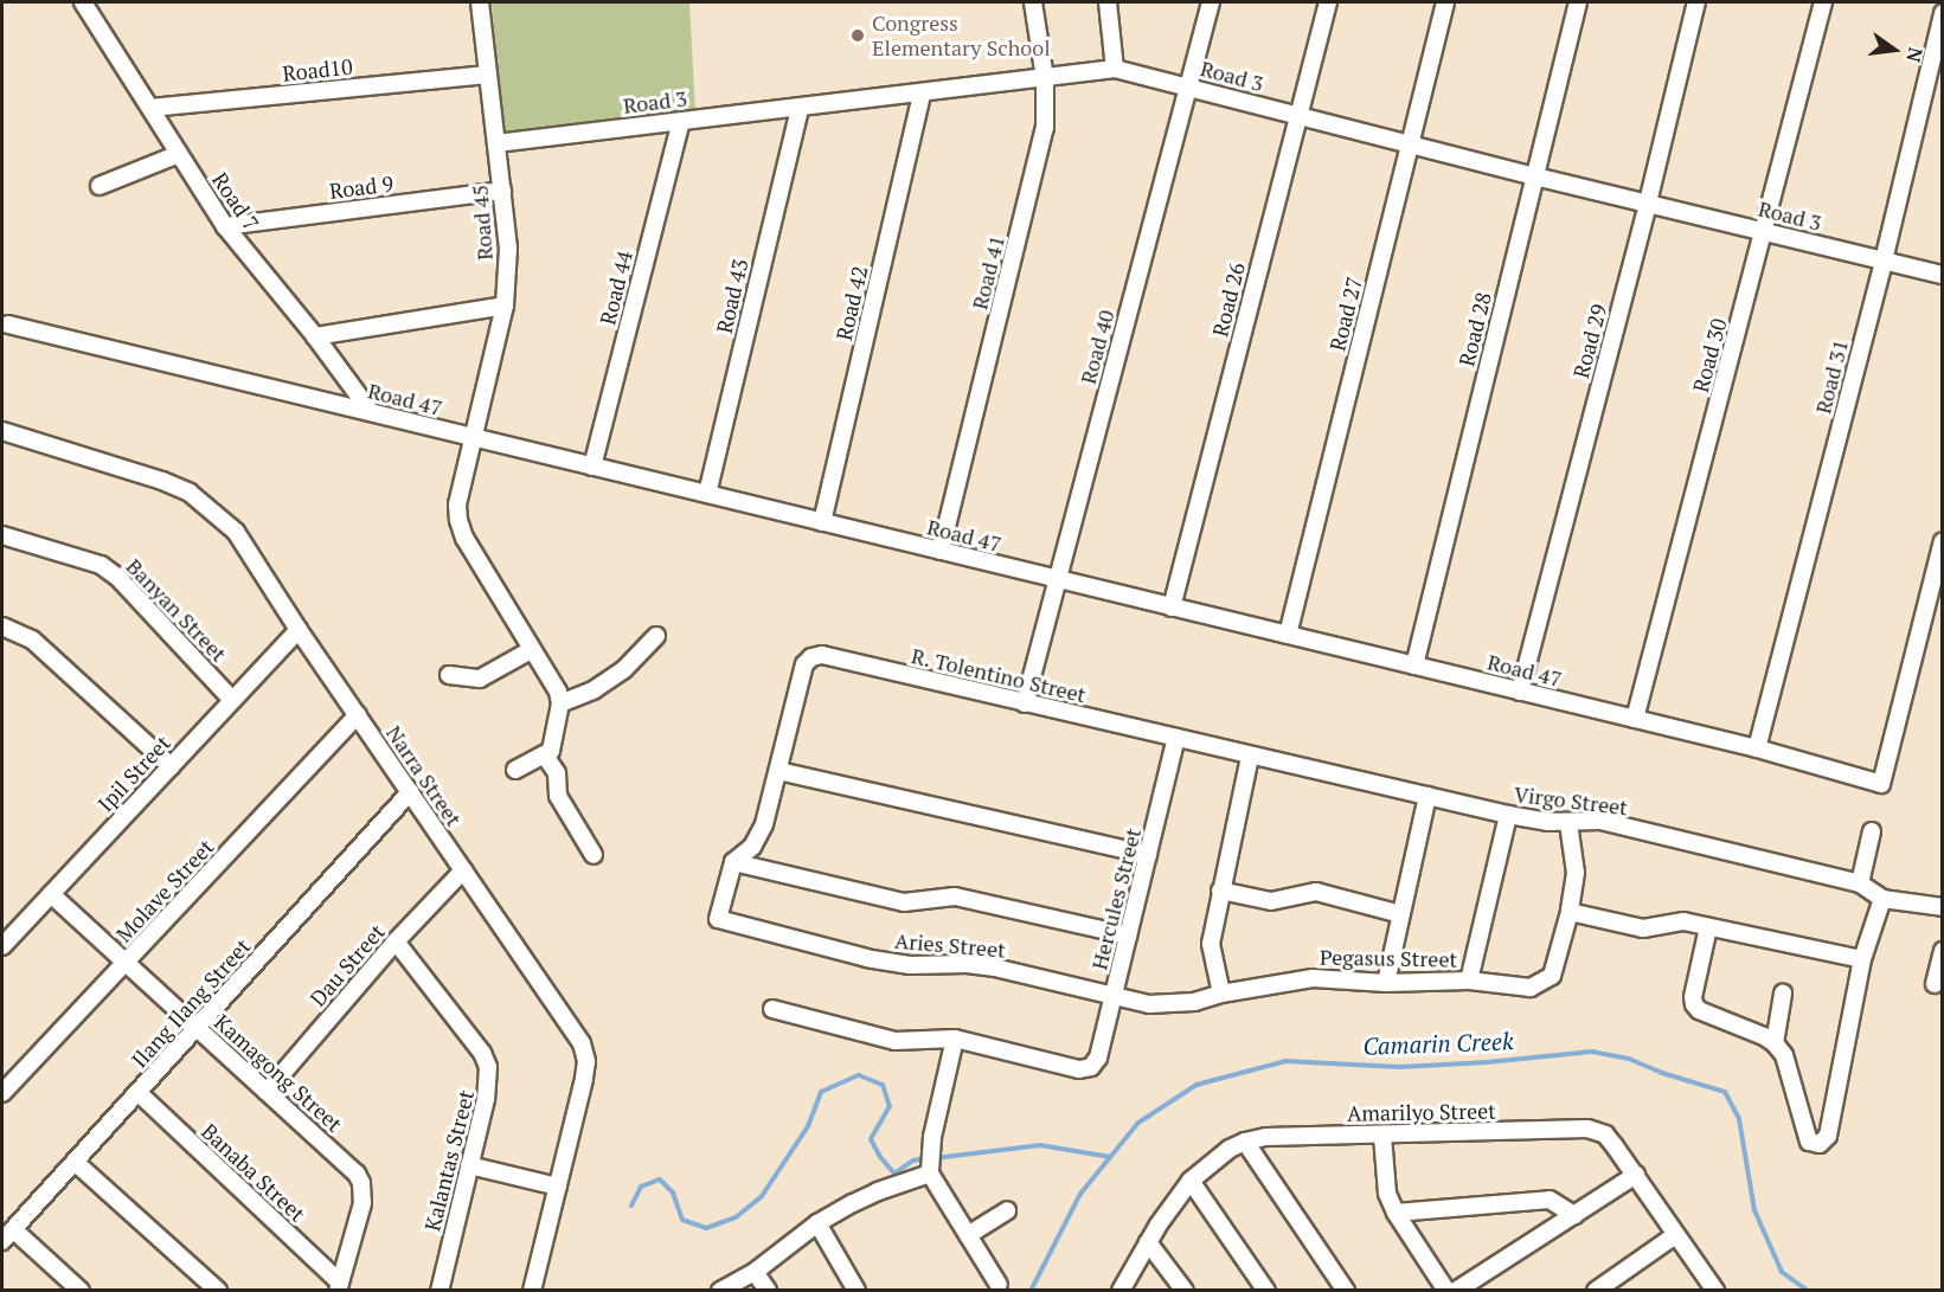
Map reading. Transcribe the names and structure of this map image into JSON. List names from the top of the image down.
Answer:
{
  "streets": {
    "street": [
      "Road10",
      "Road 3",
      "Road 9",
      "Road 7",
      "Road 45",
      "Road 41",
      "Road 44",
      "Road 43",
      "Road 26",
      "Road 42",
      "Road 27",
      "Road 28",
      "Road 29",
      "Road 40",
      "Road 30",
      "Road 31",
      "Road 47",
      "Banyan Street",
      "R. Tolentino Street",
      "Ipil Street",
      "Narra Street",
      "Virgo Street",
      "Molave Street",
      "Hercules Street",
      "Aries Street",
      "Pegasus Street",
      "Dau Street",
      "Ilang Ilang Street",
      "Kamagong Street",
      "Amarilyo Street",
      "Kalantas Street",
      "Banaba Street"
    ]
  },
  "crossings": [
    ["Road10", "Road 7"],
    ["Road10", "Road 45"],
    ["Road 3", "Road 45"],
    ["Road 3", "Road 41"],
    ["Road 3", "Road 44"],
    ["Road 3", "Road 43"],
    ["Road 3", "Road 26"],
    ["Road 3", "Road 42"],
    ["Road 3", "Road 27"],
    ["Road 3", "Road 28"],
    ["Road 3", "Road 29"],
    ["Road 3", "Road 40"],
    ["Road 3", "Road 30"],
    ["Road 3", "Road 31"],
    ["Road 9", "Road 7"],
    ["Road 9", "Road 45"],
    ["Road 7", "Road 47"],
    ["Road 45", "Road 47"],
    ["Road 41", "Road 47"],
    ["Road 44", "Road 47"],
    ["Road 43", "Road 47"],
    ["Road 26", "Road 47"],
    ["Road 42", "Road 47"],
    ["Road 27", "Road 47"],
    ["Road 28", "Road 47"],
    ["Road 29", "Road 47"],
    ["Road 40", "Road 47"],
    ["Road 40", "R. Tolentino Street"],
    ["Road 30", "Road 47"],
    ["Road 31", "Road 47"],
    ["Banyan Street", "Ipil Street"],
    ["R. Tolentino Street", "Virgo Street"],
    ["R. Tolentino Street", "Hercules Street"],
    ["Ipil Street", "Narra Street"],
    ["Ipil Street", "Kamagong Street"],
    ["Narra Street", "Molave Street"],
    ["Narra Street", "Dau Street"],
    ["Narra Street", "Ilang Ilang Street"],
    ["Virgo Street", "Hercules Street"],
    ["Molave Street", "Kamagong Street"],
    ["Hercules Street", "Aries Street"],
    ["Aries Street", "Pegasus Street"],
    ["Dau Street", "Kamagong Street"],
    ["Dau Street", "Kalantas Street"],
    ["Ilang Ilang Street", "Kamagong Street"],
    ["Ilang Ilang Street", "Banaba Street"],
    ["Kamagong Street", "Banaba Street"]
  ],
  "water": ["Camarin Creek"],
  "places": ["Congress Elementary School"],
  "north": "right"
}
